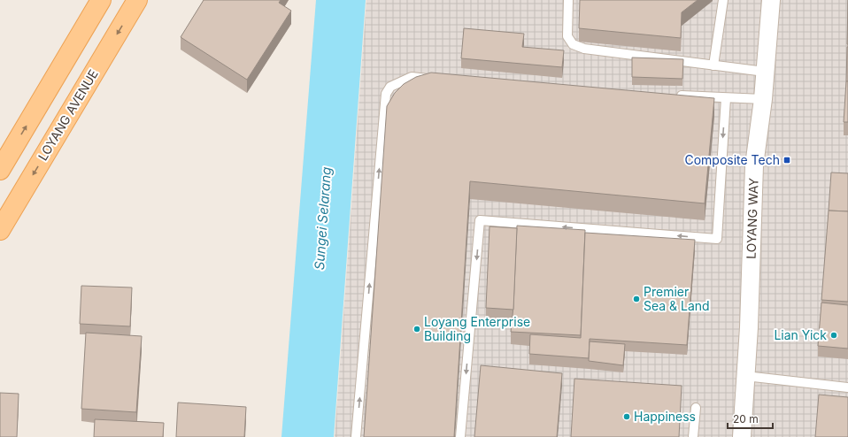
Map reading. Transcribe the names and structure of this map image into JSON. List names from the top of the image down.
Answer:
{
  "streets": {
    "main road": ["LOYANG AVENUE"],
    "street": ["LOYANG WAY"]
  },
  "water": ["Sungei Selarang"],
  "places": {
    "transit": ["Composite Tech"],
    "other": [
      "Premier Sea & Land",
      "Loyang Enterprise Building",
      "Lian Yick",
      "Happiness"
    ]
  },
  "scale_bar": "20 m"
}
